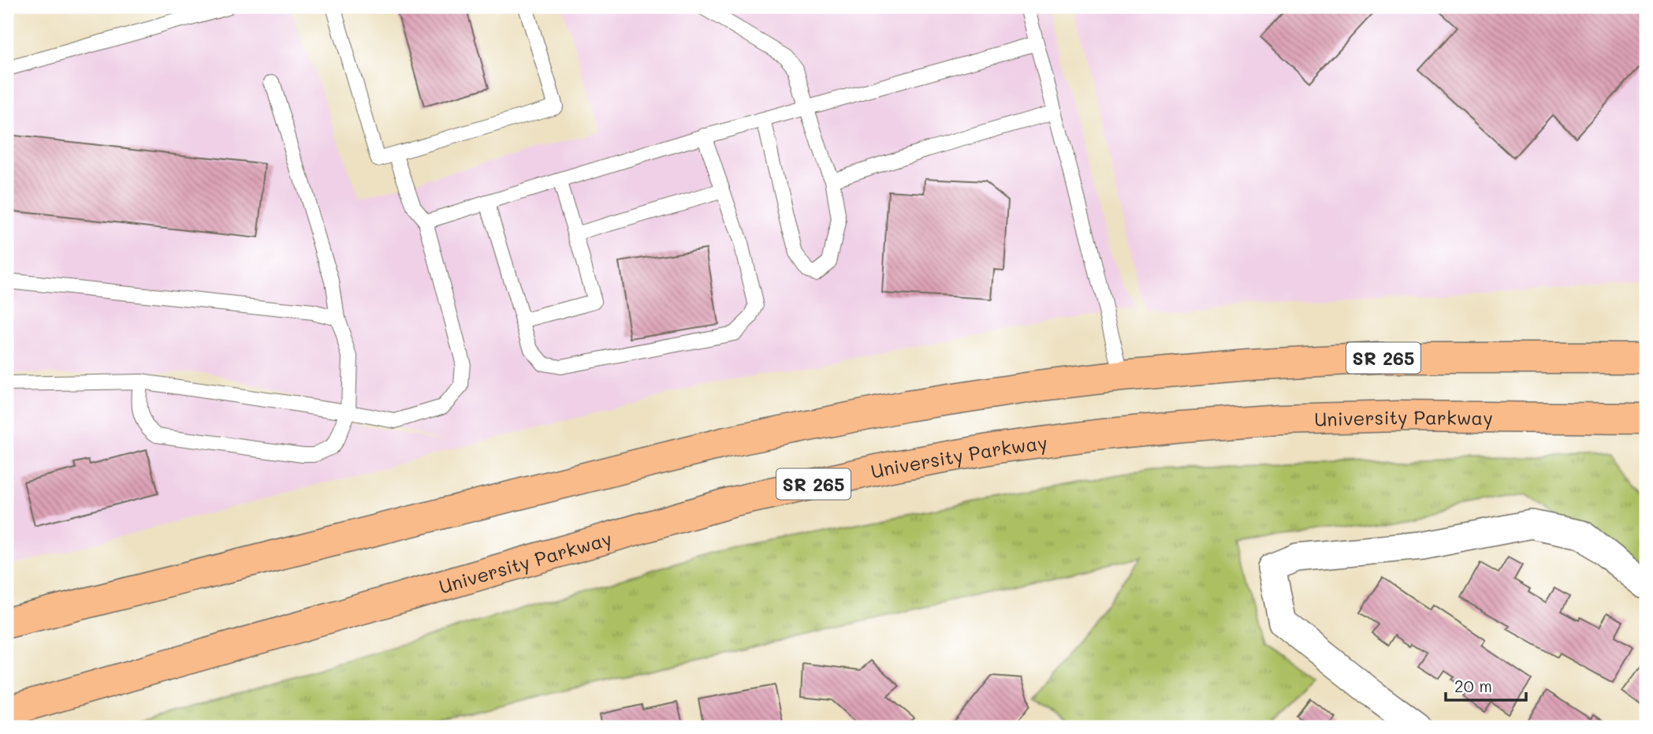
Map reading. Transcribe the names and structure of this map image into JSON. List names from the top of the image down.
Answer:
{
  "streets": {
    "main road": ["SR 265", "University Parkway"]
  },
  "scale_bar": "20 m"
}
